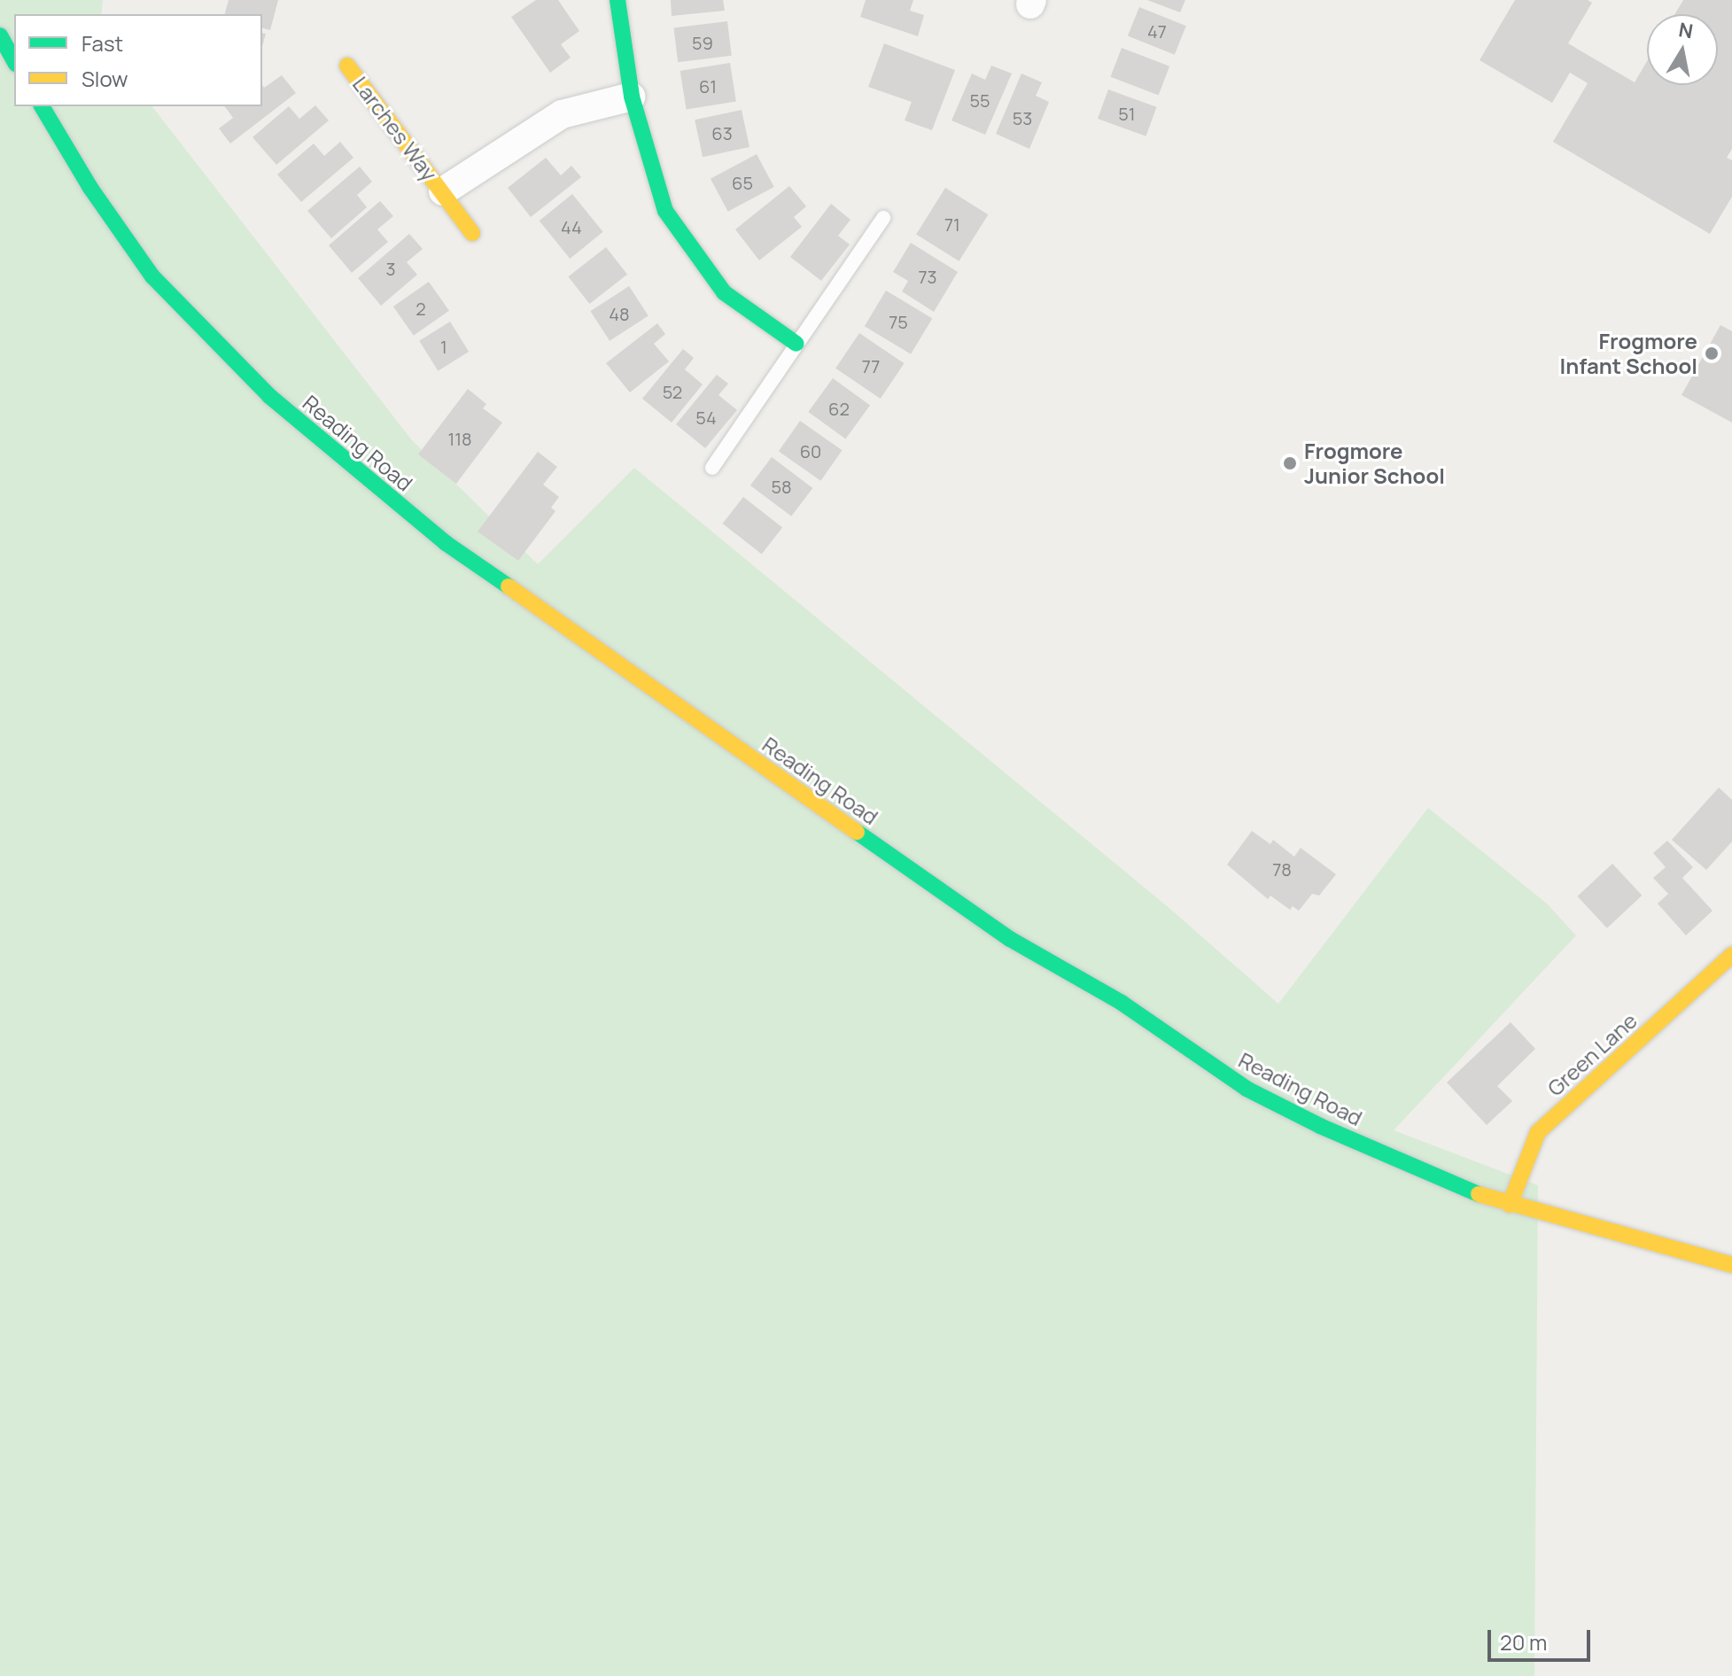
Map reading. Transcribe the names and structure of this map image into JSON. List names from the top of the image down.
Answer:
{
  "streets": {
    "main road": ["Larches Way", "Reading Road", "Green Lane"]
  },
  "crossings": [
    ["Reading Road", "Green Lane"]
  ],
  "places": ["Frogmore Infant School", "Frogmore Junior School"],
  "house_numbers": [
    "47",
    "59",
    "61",
    "55",
    "51",
    "53",
    "63",
    "65",
    "71",
    "44",
    "3",
    "73",
    "2",
    "48",
    "75",
    "1",
    "77",
    "52",
    "62",
    "54",
    "118",
    "60",
    "58",
    "78"
  ],
  "legend": ["Fast", "Slow"],
  "scale_bar": "20 m",
  "north": "top"
}
